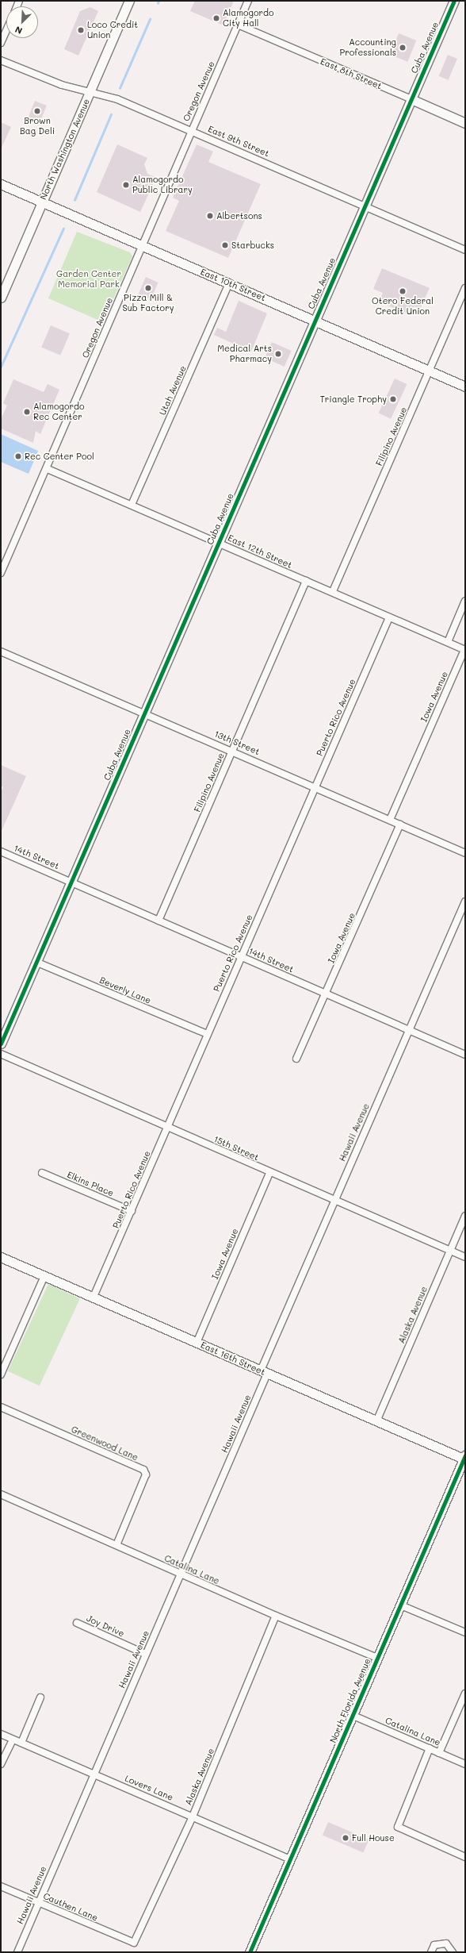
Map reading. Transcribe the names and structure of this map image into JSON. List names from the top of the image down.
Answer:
{
  "streets": {
    "street": [
      "Cuba Avenue",
      "East 8th Street",
      "Oregon Avenue",
      "East 9th Street",
      "North Washington Avenue",
      "East 10th Street",
      "Utah Avenue",
      "Filipino Avenue",
      "East 12th Street",
      "Iowa Avenue",
      "Puerto Rico Avenue",
      "13th Street",
      "14th Street",
      "Beverly Lane",
      "Hawaii Avenue",
      "15th Street",
      "Elkins Place",
      "Alaska Avenue",
      "East 16th Street",
      "Greenwood Lane",
      "Catalina Lane",
      "Joy Drive",
      "North Florida Avenue",
      "Lovers Lane",
      "Cauthen Lane"
    ]
  },
  "crossings": [
    ["Cuba Avenue", "East 8th Street"],
    ["Cuba Avenue", "East 9th Street"],
    ["Cuba Avenue", "East 10th Street"],
    ["Cuba Avenue", "East 12th Street"],
    ["Cuba Avenue", "13th Street"],
    ["Cuba Avenue", "14th Street"],
    ["Cuba Avenue", "Beverly Lane"],
    ["East 8th Street", "Oregon Avenue"],
    ["Oregon Avenue", "East 9th Street"],
    ["Oregon Avenue", "East 10th Street"],
    ["Oregon Avenue", "East 12th Street"],
    ["East 9th Street", "North Washington Avenue"],
    ["North Washington Avenue", "East 10th Street"],
    ["East 10th Street", "Utah Avenue"],
    ["East 10th Street", "Filipino Avenue"],
    ["Utah Avenue", "East 12th Street"],
    ["Filipino Avenue", "East 12th Street"],
    ["Filipino Avenue", "13th Street"],
    ["Filipino Avenue", "14th Street"],
    ["East 12th Street", "Iowa Avenue"],
    ["East 12th Street", "Puerto Rico Avenue"],
    ["Iowa Avenue", "13th Street"],
    ["Iowa Avenue", "14th Street"],
    ["Iowa Avenue", "15th Street"],
    ["Iowa Avenue", "East 16th Street"],
    ["Puerto Rico Avenue", "13th Street"],
    ["Puerto Rico Avenue", "14th Street"],
    ["Puerto Rico Avenue", "Beverly Lane"],
    ["Puerto Rico Avenue", "15th Street"],
    ["Puerto Rico Avenue", "Elkins Place"],
    ["Puerto Rico Avenue", "East 16th Street"],
    ["14th Street", "Hawaii Avenue"],
    ["Hawaii Avenue", "15th Street"],
    ["Hawaii Avenue", "East 16th Street"],
    ["Hawaii Avenue", "Catalina Lane"],
    ["Hawaii Avenue", "Joy Drive"],
    ["Hawaii Avenue", "Lovers Lane"],
    ["Hawaii Avenue", "Cauthen Lane"],
    ["15th Street", "Alaska Avenue"],
    ["Alaska Avenue", "East 16th Street"],
    ["Alaska Avenue", "Catalina Lane"],
    ["Alaska Avenue", "Lovers Lane"],
    ["Alaska Avenue", "Cauthen Lane"],
    ["East 16th Street", "North Florida Avenue"],
    ["Greenwood Lane", "Catalina Lane"],
    ["Catalina Lane", "North Florida Avenue"],
    ["North Florida Avenue", "Lovers Lane"]
  ],
  "parks": ["Garden Center Memorial Park"],
  "places": [
    "Alamogordo City Hall",
    "Loco Credit Union",
    "Accounting Professionals",
    "Brown Bag Deli",
    "Alamogordo Public Library",
    "Albertsons",
    "Starbucks",
    "Pizza Mill & Sub Factory",
    "Otero Federal Credit Union",
    "Medical Arts Pharmacy",
    "Triangle Trophy",
    "Alamogordo Rec Center",
    "Rec Center Pool",
    "Full House"
  ],
  "north": "bottom left"
}
